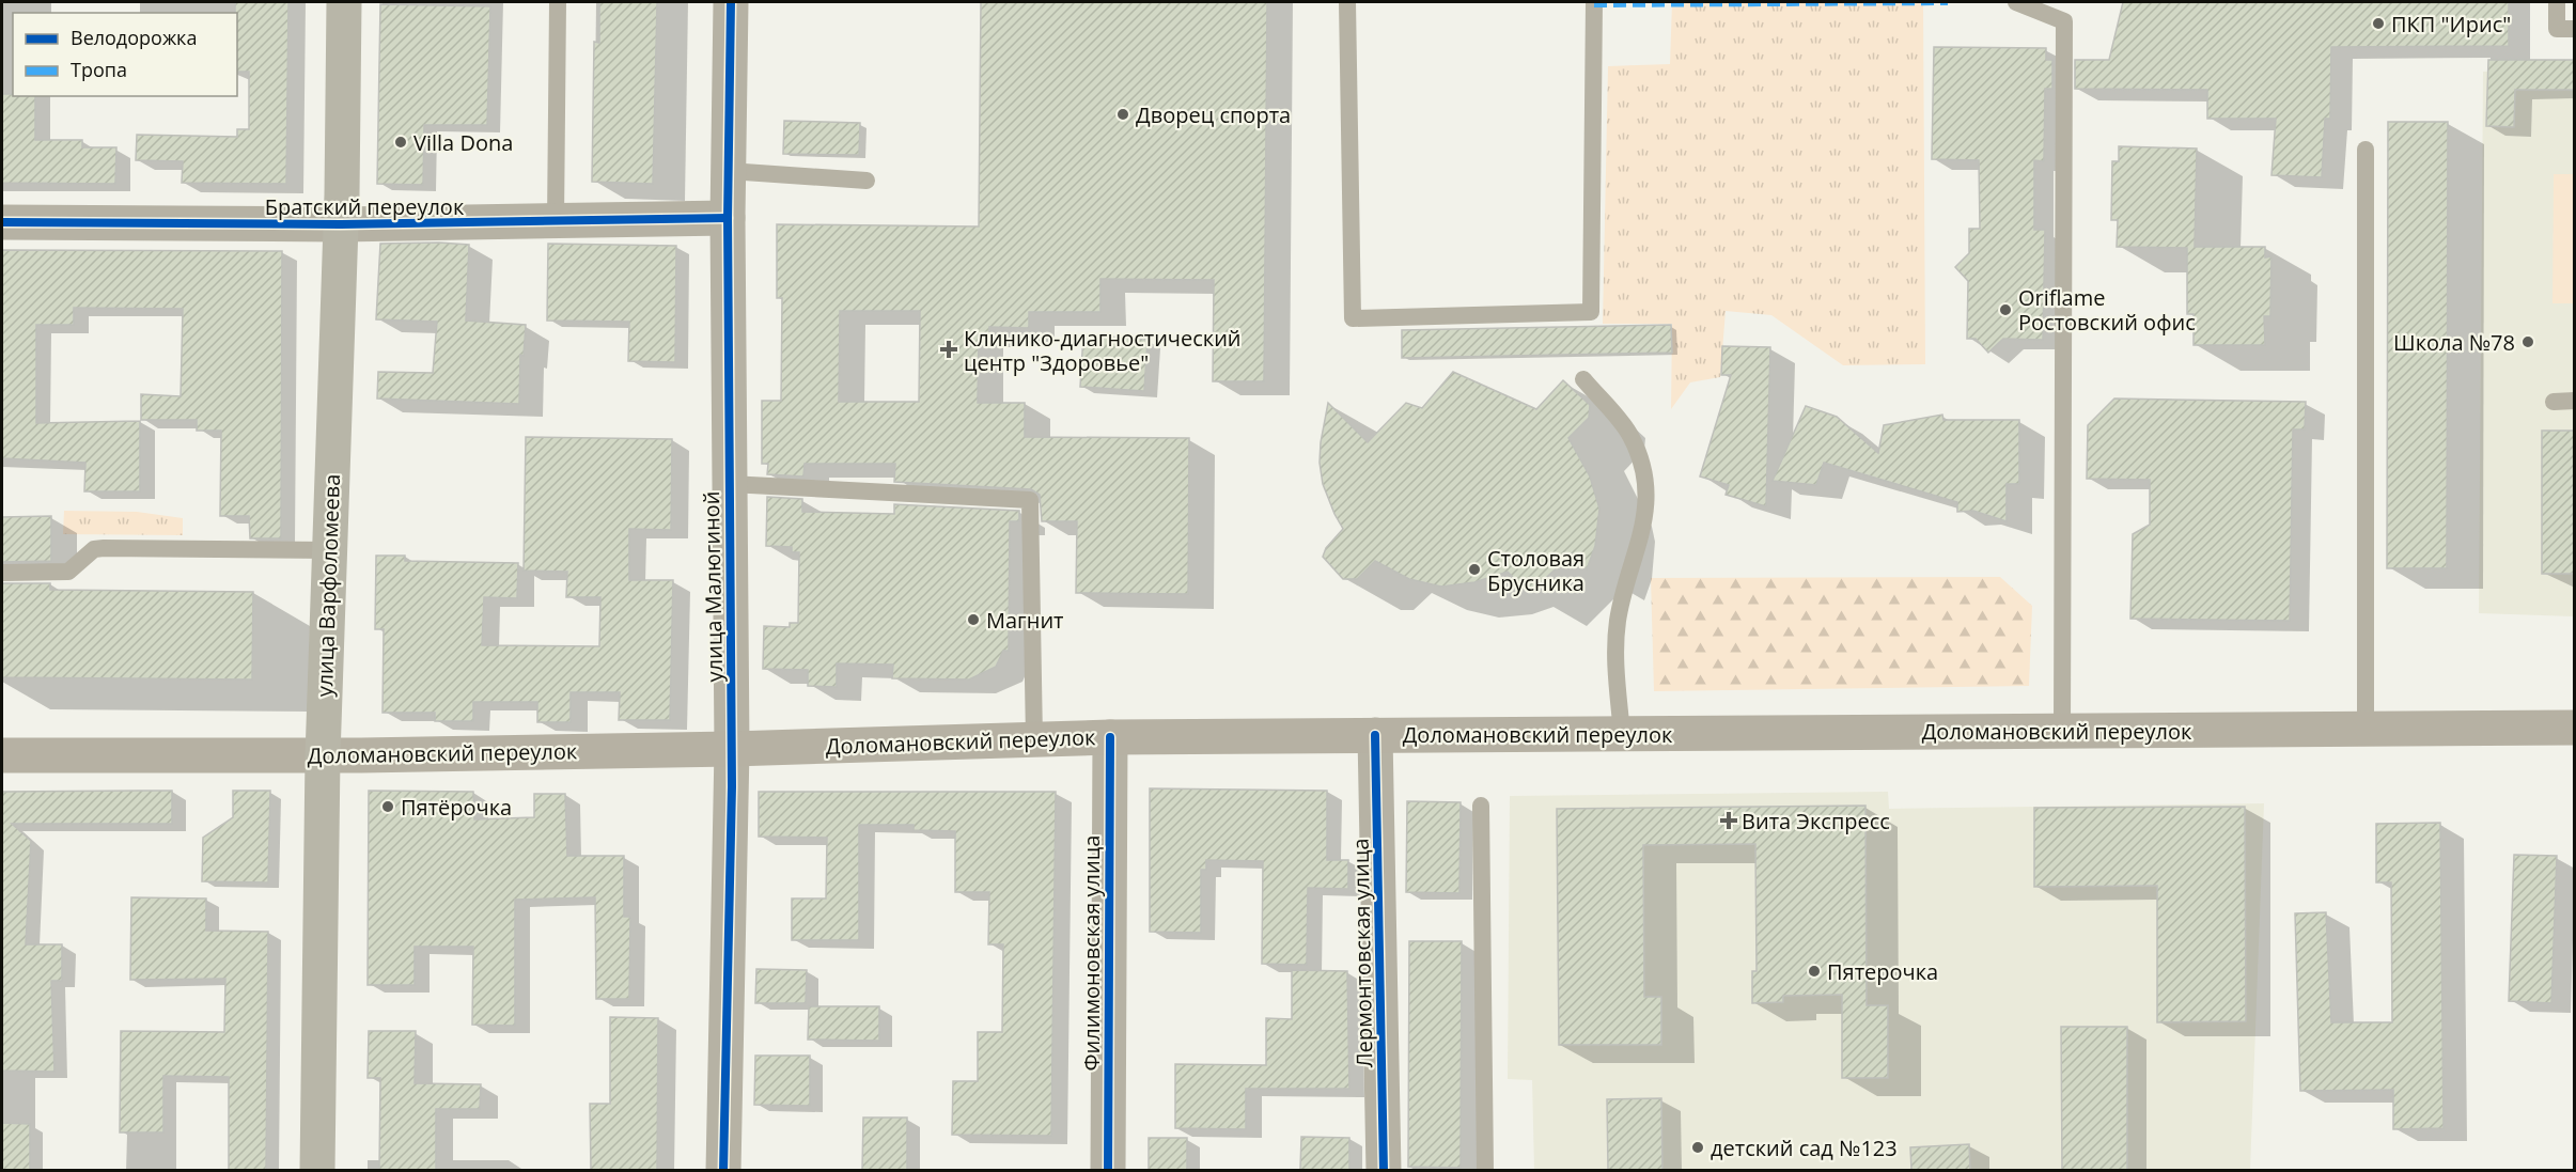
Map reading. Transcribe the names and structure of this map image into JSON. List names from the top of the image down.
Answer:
{
  "streets": {
    "main road": ["улица Варфоломеева", "Доломановский переулок"],
    "street": [
      "Братский переулок",
      "улица Малюгиной",
      "Филимоновская улица",
      "Лермонтовская улица"
    ]
  },
  "crossings": [
    ["Братский переулок", "улица Варфоломеева"],
    ["Братский переулок", "улица Малюгиной"],
    ["улица Варфоломеева", "Доломановский переулок"],
    ["улица Малюгиной", "Доломановский переулок"],
    ["Доломановский переулок", "Филимоновская улица"],
    ["Доломановский переулок", "Лермонтовская улица"]
  ],
  "places": {
    "other": [
      "ПКП \"Ирис\"",
      "Дворец спорта",
      "Villa Dona",
      "Oriflame Ростовский офис",
      "Школа №78",
      "Столовая Брусника",
      "Магнит",
      "Пятёрочка",
      "Пятерочка",
      "детский сад №123"
    ],
    "health": ["Клинико-диагностический центр \"Здоровье\"", "Вита Экспресс"]
  },
  "legend": ["Велодорожка", "Тропа"]
}
